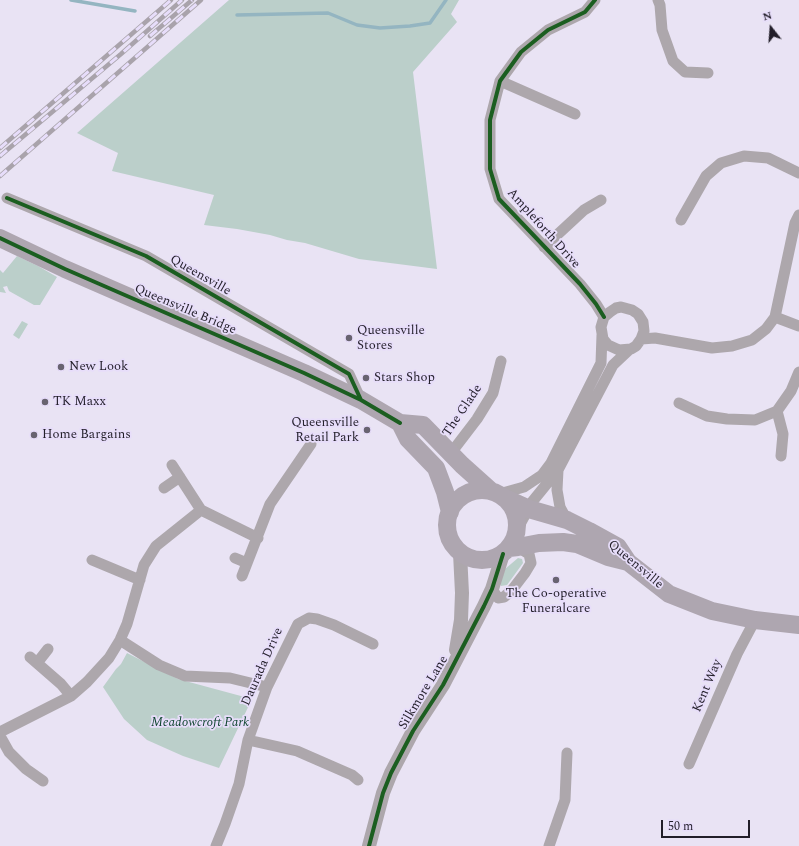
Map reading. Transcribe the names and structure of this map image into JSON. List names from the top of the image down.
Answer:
{
  "streets": {
    "highway": ["Queensville", "Queensville Bridge"],
    "street": [
      "Ampleforth Drive",
      "The Glade",
      "Daurada Drive",
      "Kent Way",
      "Silkmore Lane"
    ]
  },
  "crossings": [
    ["Queensville", "Queensville Bridge"],
    ["Queensville", "Kent Way"],
    ["Queensville", "Silkmore Lane"]
  ],
  "parks": ["Meadowcroft Park"],
  "places": [
    "Queensville Stores",
    "New Look",
    "Stars Shop",
    "TK Maxx",
    "Queensville Retail Park",
    "Home Bargains",
    "The Co-operative Funeralcare"
  ],
  "scale_bar": "50 m",
  "north": "top"
}
